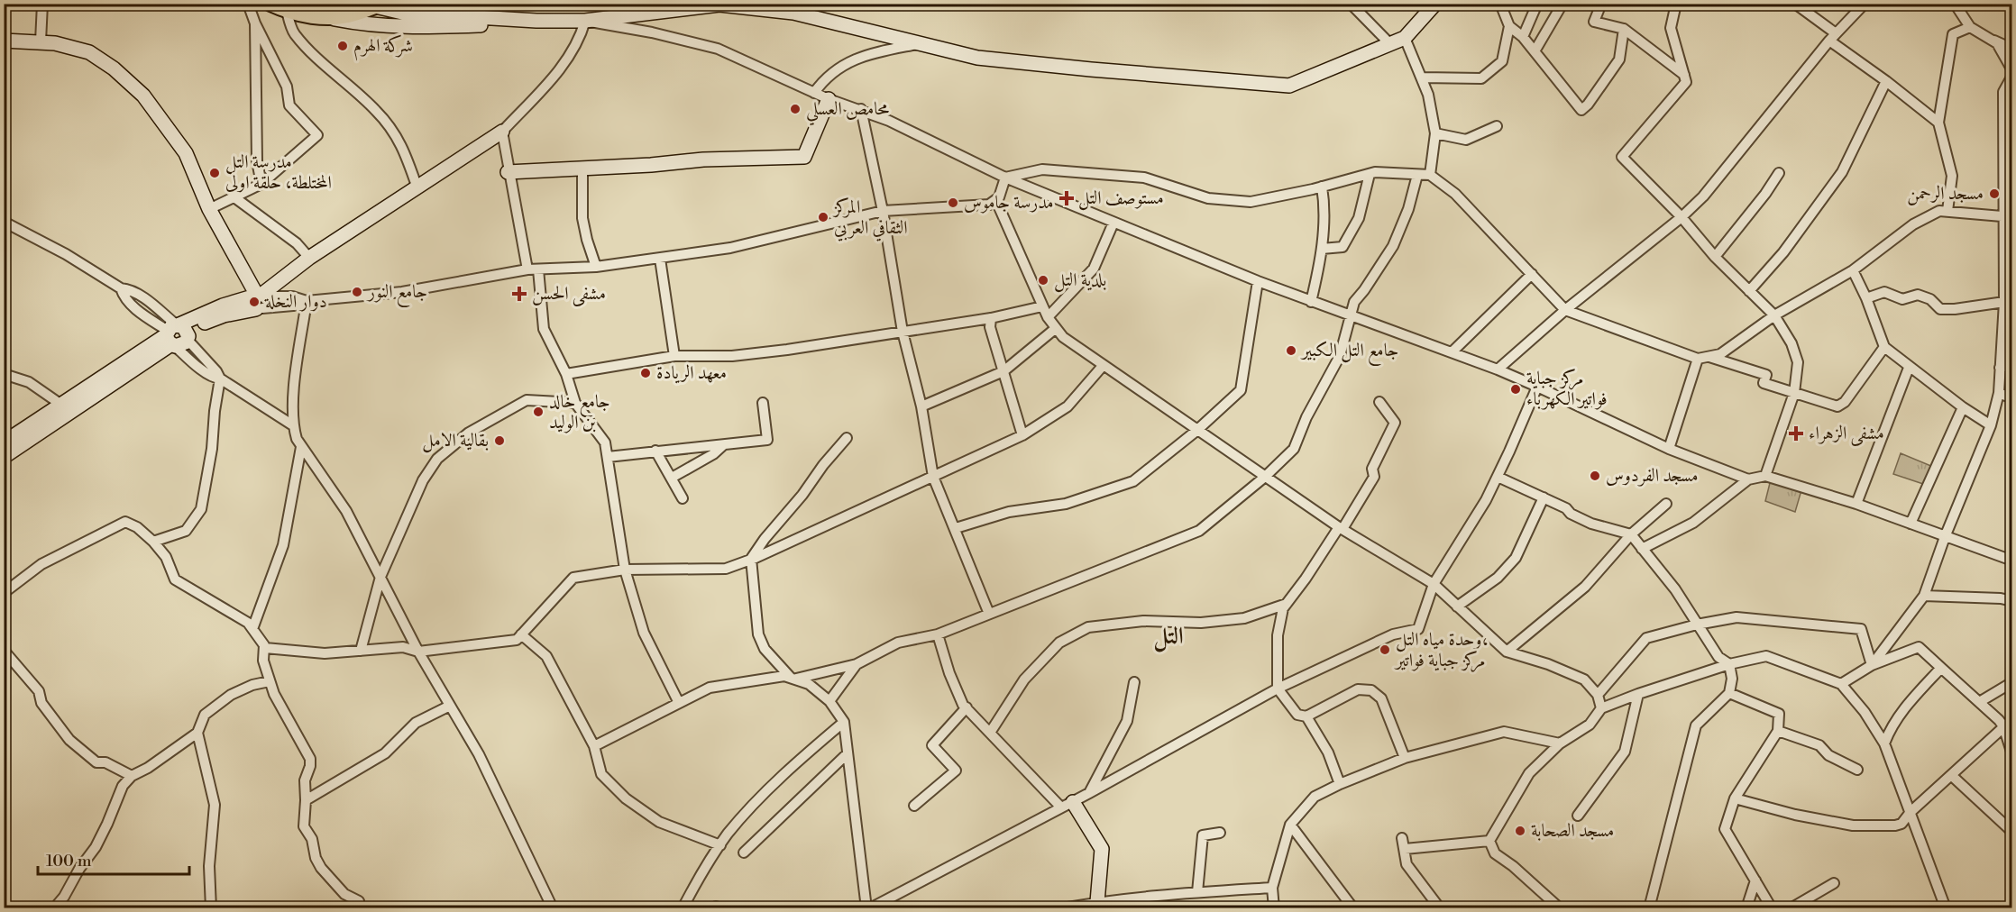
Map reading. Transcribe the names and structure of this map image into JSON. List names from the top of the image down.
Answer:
{
  "districts": ["التل"],
  "places": {
    "other": [
      "شركة الهرم",
      "محامص العسلي",
      "مدرسة التل المختلطة، حلقة اولى",
      "مسجد الرحمن",
      "مدرسة جاموس",
      "المركز الثقافي العربي",
      "بلدية التل",
      "جامع النور",
      "دوار النخلة",
      "جامع التل الكبير",
      "معهد الريادة",
      "مركز جباية فواتير الكهرباء",
      "جامع خالد بن الوليد",
      "بقالية الامل",
      "مسجد الفردوس",
      "وحدة مياه التل، مركز جباية فواتير",
      "مسجد الصحابة"
    ],
    "health": ["مستوصف التل", "مشفى الحسن", "مشفى الزهراء"]
  },
  "scale_bar": "100 m"
}
